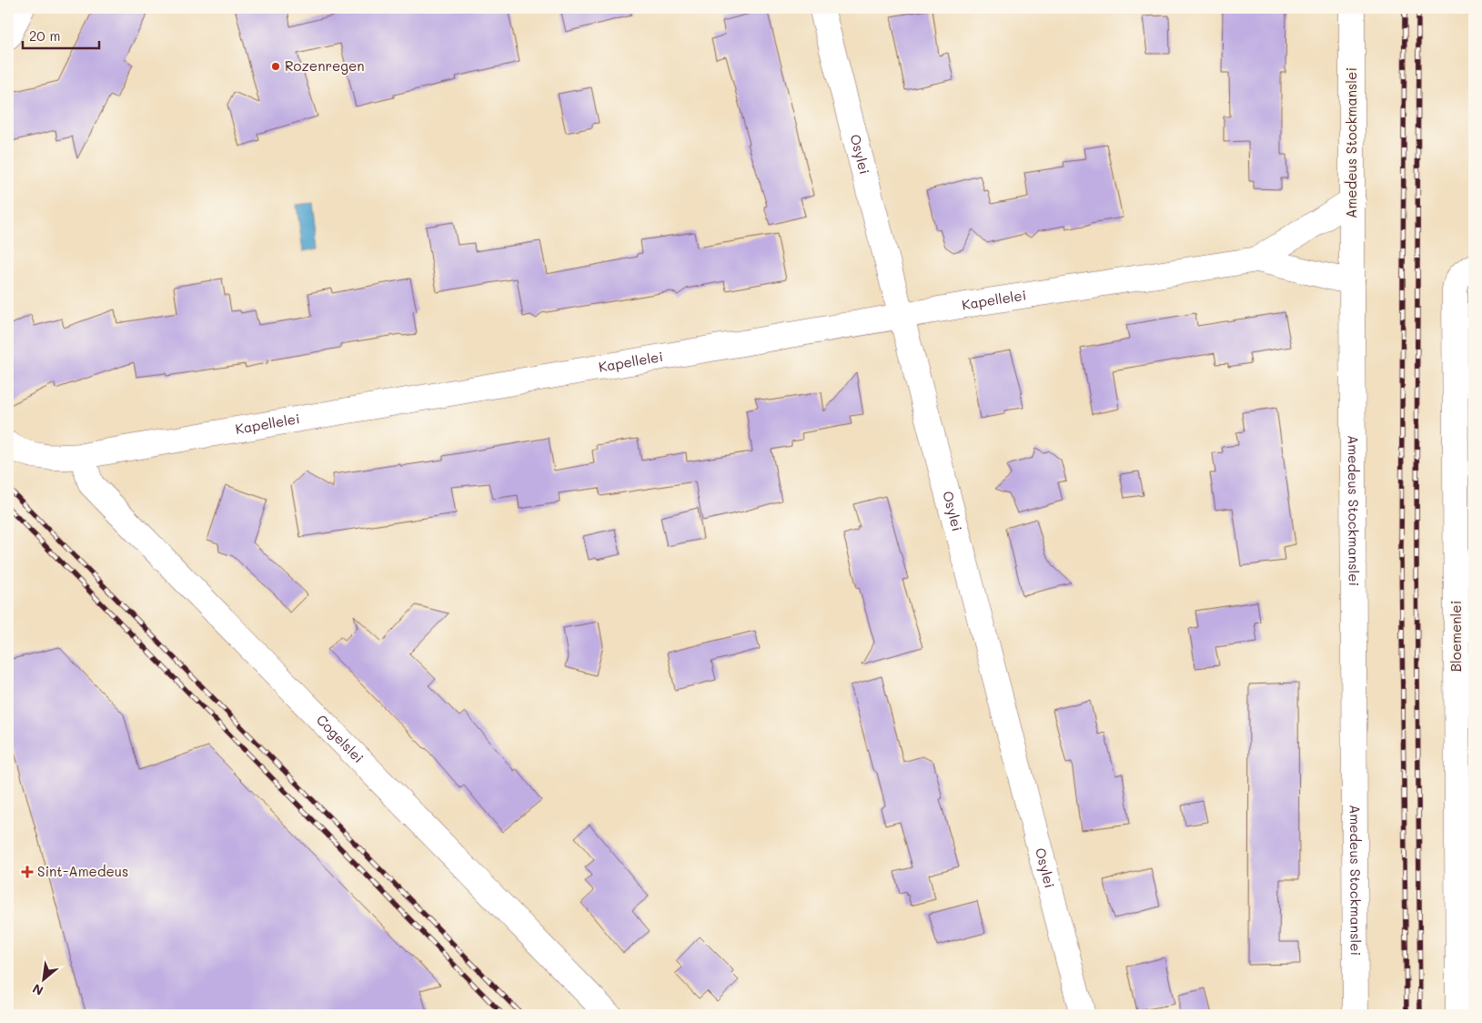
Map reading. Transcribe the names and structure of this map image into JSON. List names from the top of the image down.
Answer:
{
  "streets": {
    "street": [
      "Amedeus Stockmanslei",
      "Osylei",
      "Kapellelei",
      "Bloemenlei",
      "Cogelslei"
    ]
  },
  "crossings": [
    ["Amedeus Stockmanslei", "Kapellelei"],
    ["Osylei", "Kapellelei"],
    ["Kapellelei", "Cogelslei"]
  ],
  "places": {
    "other": ["Rozenregen"],
    "health": ["Sint-Amedeus"]
  },
  "scale_bar": "20 m",
  "north": "bottom left"
}
